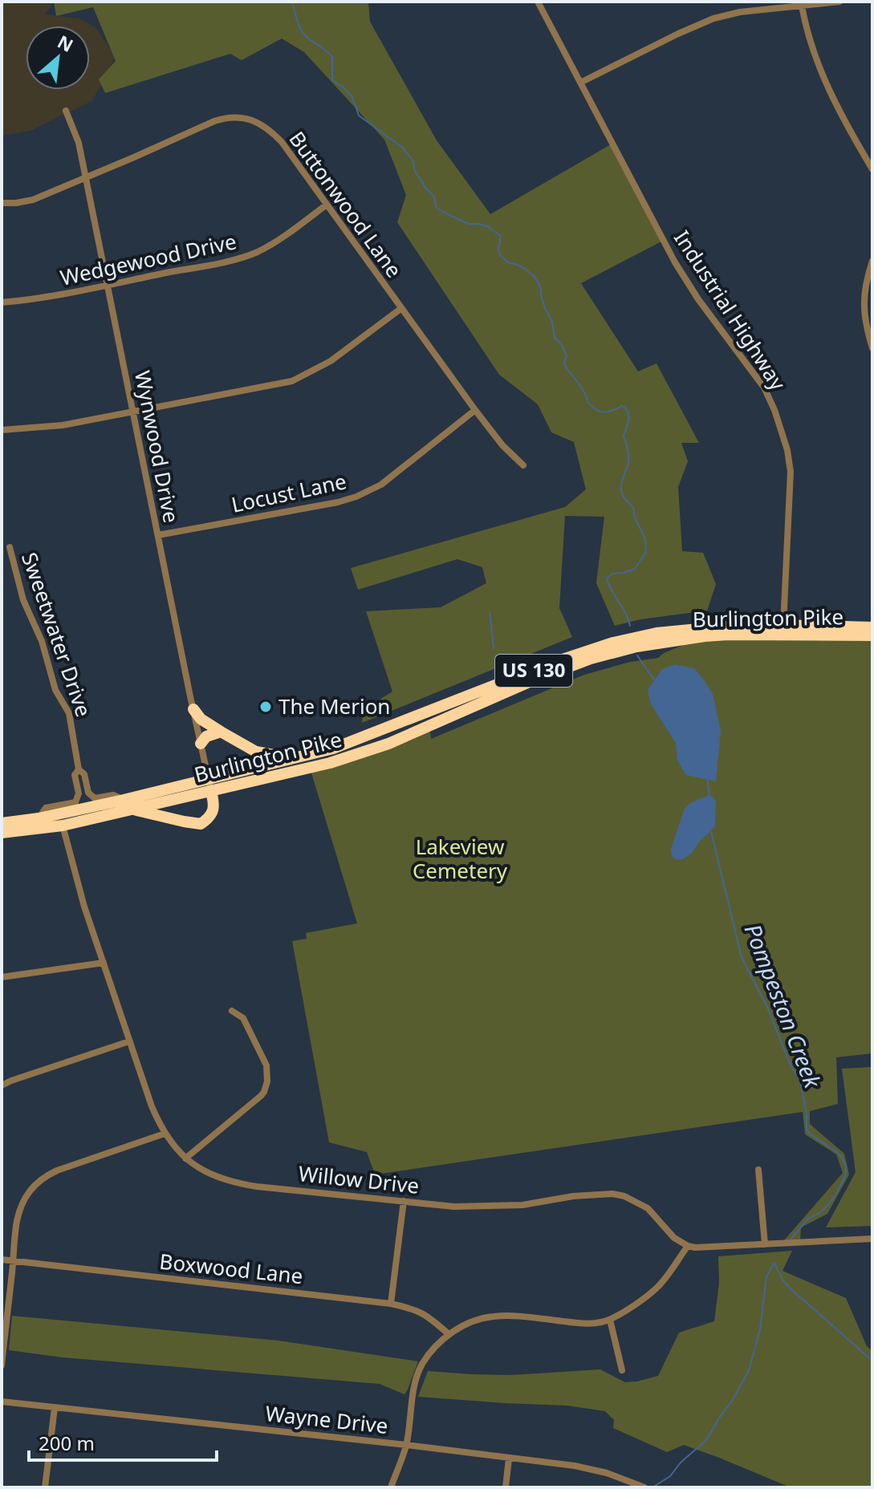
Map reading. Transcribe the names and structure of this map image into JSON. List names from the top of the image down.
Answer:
{
  "streets": {
    "highway": ["Burlington Pike", "US 130"],
    "street": [
      "Buttonwood Lane",
      "Wedgewood Drive",
      "Industrial Highway",
      "Wynwood Drive",
      "Locust Lane",
      "Sweetwater Drive",
      "Willow Drive",
      "Boxwood Lane",
      "Wayne Drive"
    ]
  },
  "crossings": [
    ["Buttonwood Lane", "Wedgewood Drive"],
    ["Buttonwood Lane", "Wynwood Drive"],
    ["Buttonwood Lane", "Locust Lane"],
    ["Wedgewood Drive", "Wynwood Drive"],
    ["Industrial Highway", "Burlington Pike"],
    ["Wynwood Drive", "Locust Lane"],
    ["Wynwood Drive", "Burlington Pike"],
    ["Burlington Pike", "Sweetwater Drive"],
    ["Burlington Pike", "Willow Drive"]
  ],
  "water": ["Pompeston Creek"],
  "parks": ["Lakeview Cemetery"],
  "places": ["The Merion"],
  "scale_bar": "200 m",
  "north": "top right"
}
